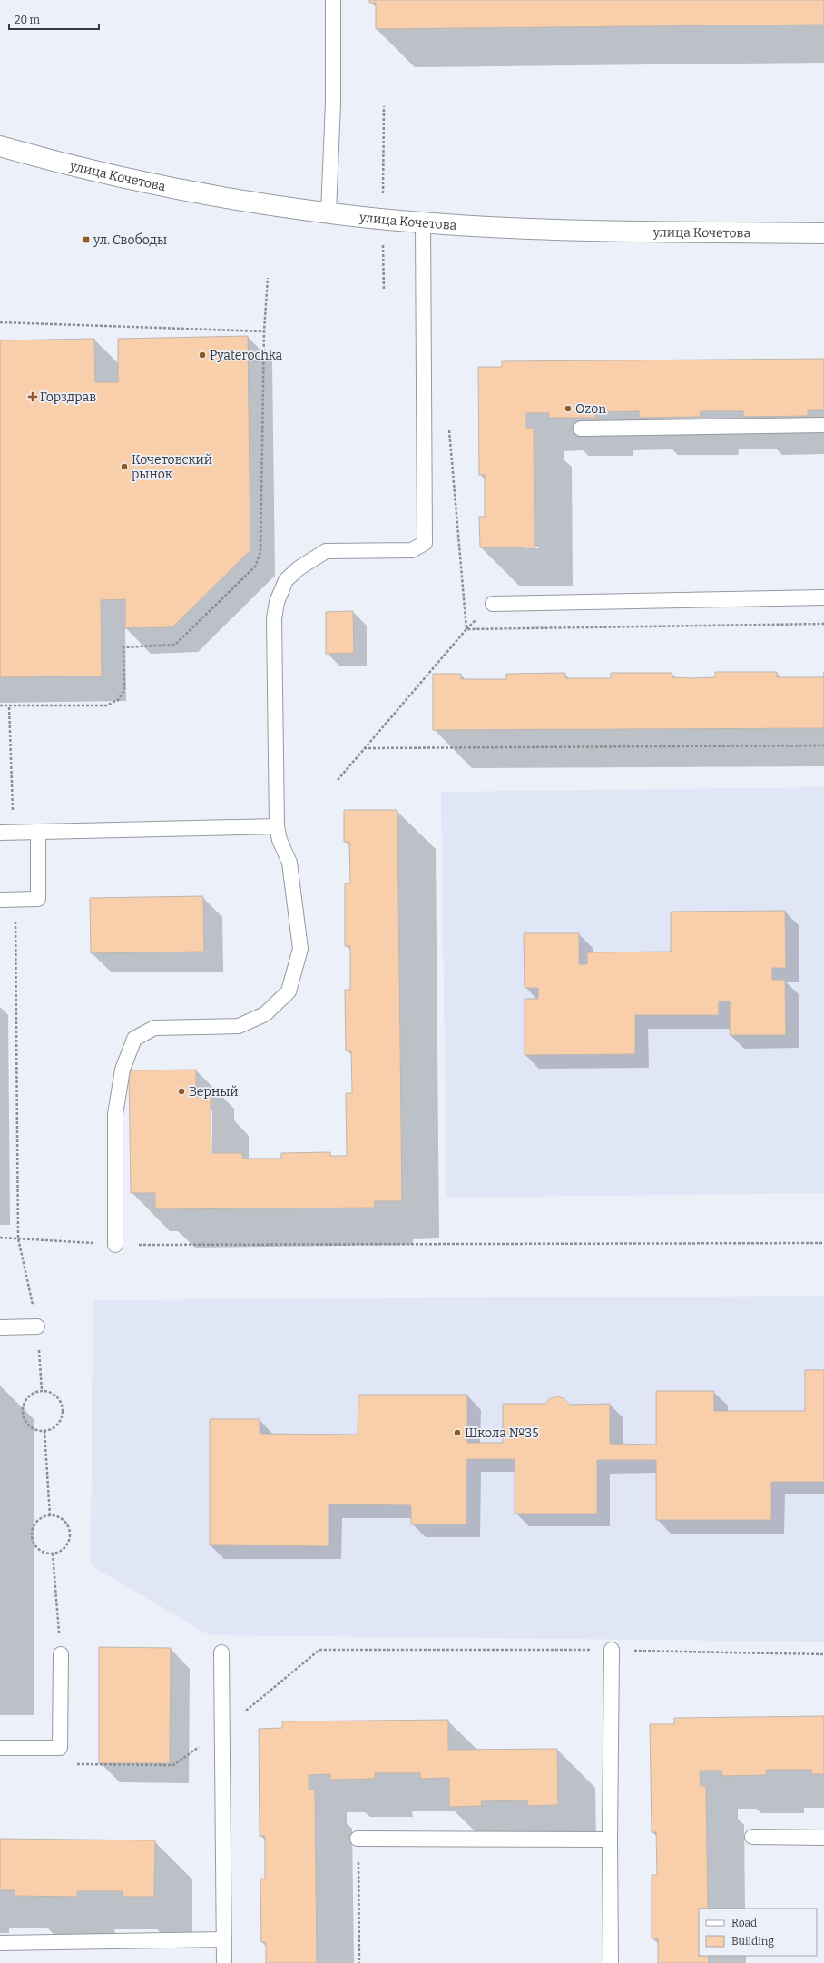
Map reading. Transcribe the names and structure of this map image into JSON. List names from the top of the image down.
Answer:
{
  "streets": {
    "main road": ["улица Кочетова"]
  },
  "places": {
    "transit": ["ул. Свободы"],
    "other": [
      "Pyaterochka",
      "Ozon",
      "Кочетовский рынок",
      "Верный",
      "Школа №35"
    ],
    "health": ["Горздрав"]
  },
  "legend": ["Road", "Building"],
  "scale_bar": "20 m"
}
